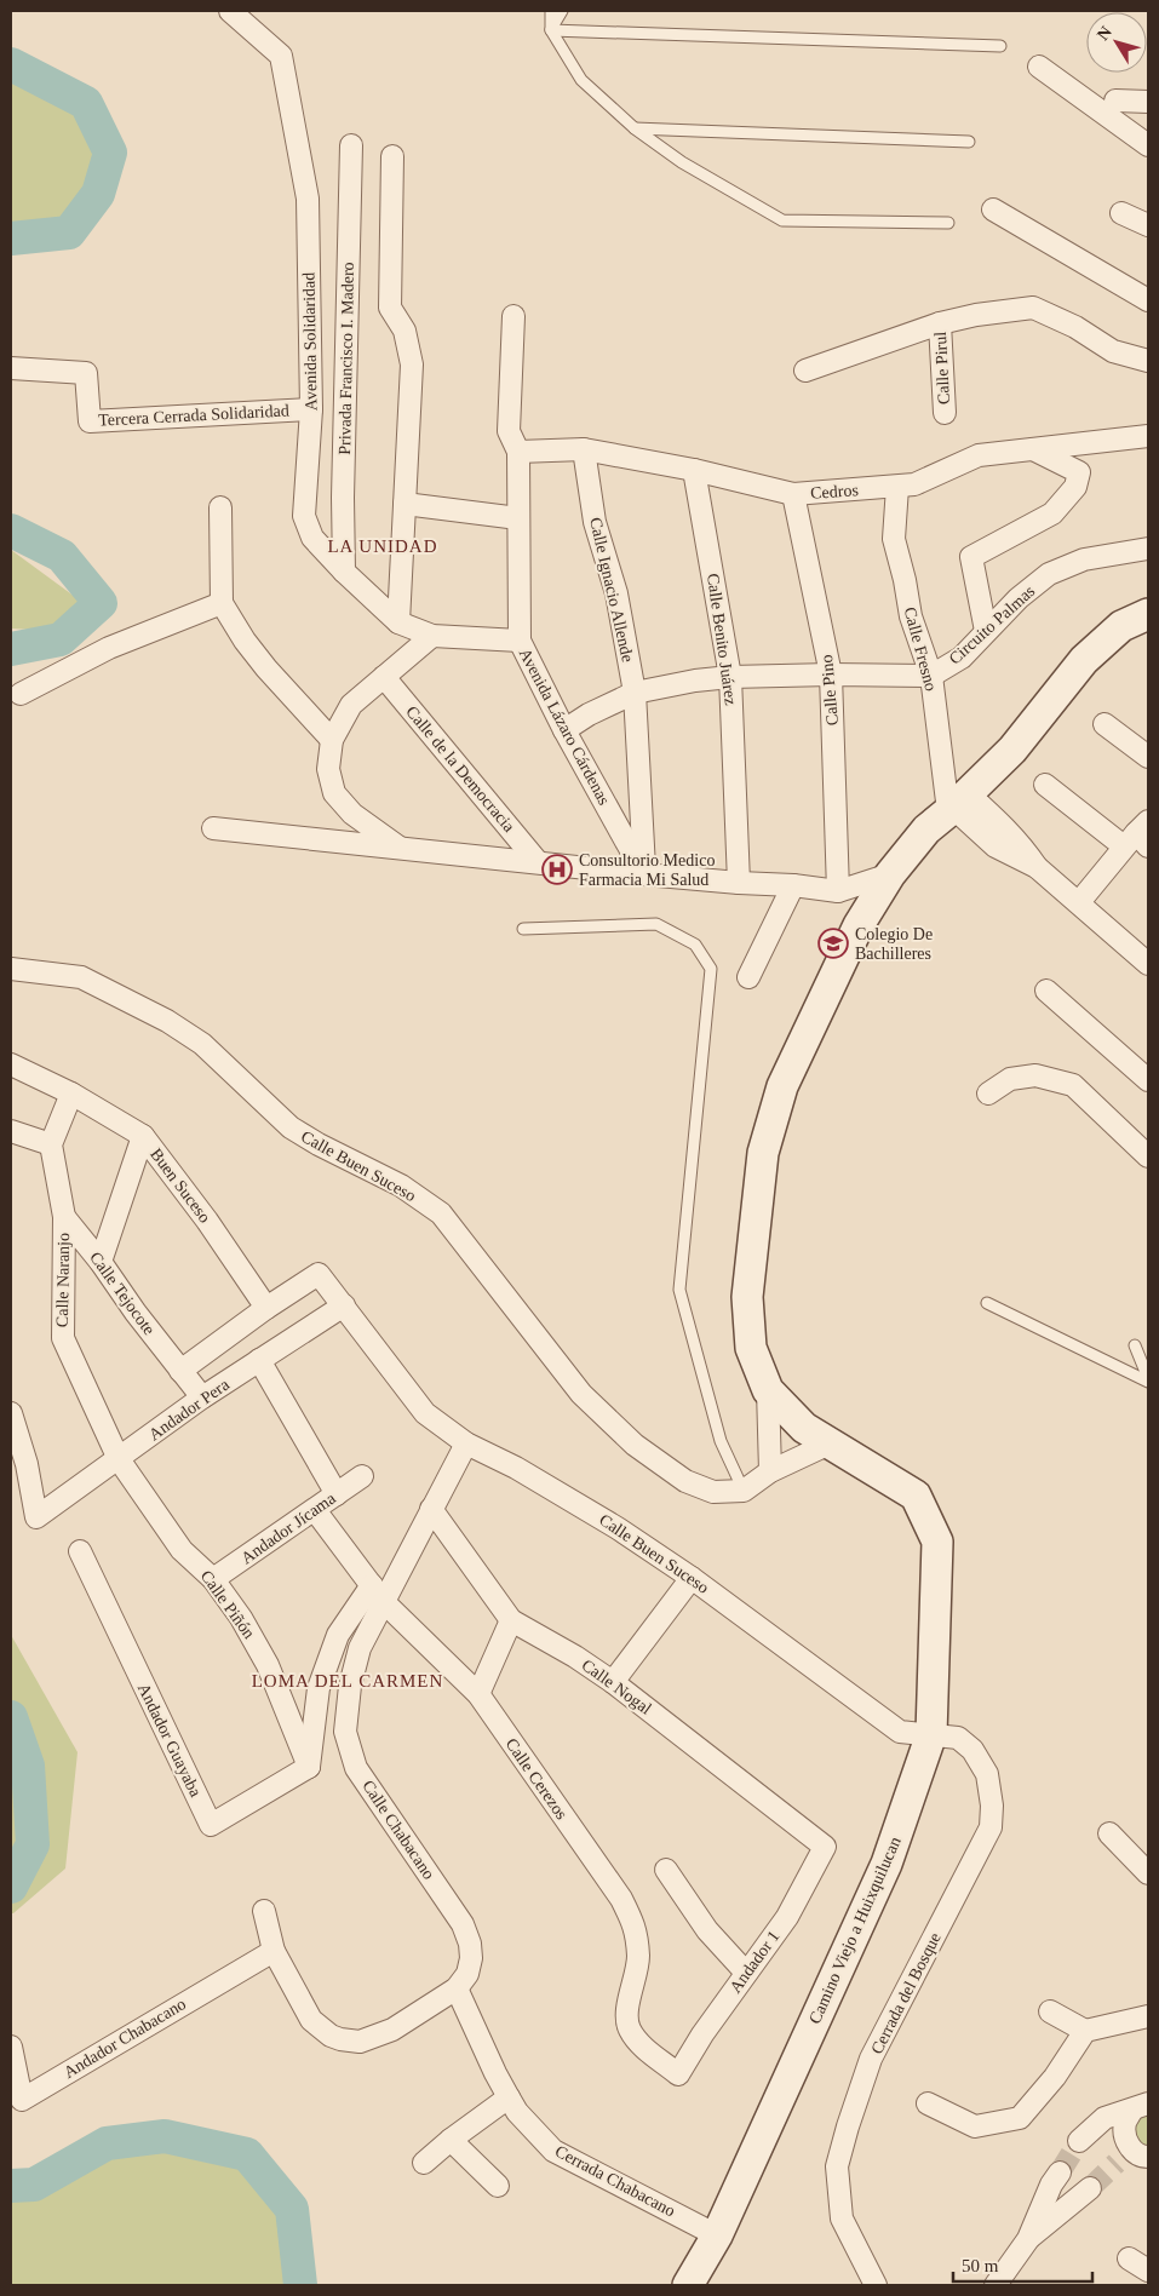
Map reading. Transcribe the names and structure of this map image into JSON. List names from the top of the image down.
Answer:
{
  "streets": {
    "main road": ["Camino Viejo a Huixquilucan"],
    "street": [
      "Avenida Solidaridad",
      "Privada Francisco I. Madero",
      "Calle Pirul",
      "Tercera Cerrada Solidaridad",
      "Cedros",
      "Calle Ignacio Allende",
      "Circuito Palmas",
      "Calle Benito Juárez",
      "Calle Fresno",
      "Calle Pino",
      "Avenida Lázaro Cárdenas",
      "Calle de la Democracia",
      "Calle Buen Suceso",
      "Buen Suceso",
      "Calle Naranjo",
      "Calle Tejocote",
      "Andador Pera",
      "Andador Jícama",
      "Calle Piñón",
      "Calle Nogal",
      "Andador Guayaba",
      "Calle Cerezos",
      "Calle Chabacano",
      "Andador 1",
      "Cerrada del Bosque",
      "Andador Chabacano",
      "Cerrada Chabacano"
    ]
  },
  "crossings": [
    ["Avenida Solidaridad", "Privada Francisco I. Madero"],
    ["Avenida Solidaridad", "Tercera Cerrada Solidaridad"],
    ["Avenida Solidaridad", "Avenida Lázaro Cárdenas"],
    ["Cedros", "Calle Ignacio Allende"],
    ["Cedros", "Calle Benito Juárez"],
    ["Cedros", "Calle Fresno"],
    ["Cedros", "Calle Pino"],
    ["Cedros", "Avenida Lázaro Cárdenas"],
    ["Calle Ignacio Allende", "Circuito Palmas"],
    ["Calle Ignacio Allende", "Avenida Lázaro Cárdenas"],
    ["Circuito Palmas", "Calle Benito Juárez"],
    ["Circuito Palmas", "Calle Fresno"],
    ["Circuito Palmas", "Calle Pino"],
    ["Circuito Palmas", "Avenida Lázaro Cárdenas"],
    ["Calle Fresno", "Camino Viejo a Huixquilucan"],
    ["Calle Buen Suceso", "Buen Suceso"],
    ["Calle Buen Suceso", "Andador Pera"],
    ["Calle Buen Suceso", "Calle Chabacano"],
    ["Calle Buen Suceso", "Camino Viejo a Huixquilucan"],
    ["Calle Buen Suceso", "Cerrada del Bosque"],
    ["Calle Naranjo", "Calle Tejocote"],
    ["Calle Naranjo", "Andador Pera"],
    ["Calle Naranjo", "Calle Piñón"],
    ["Calle Tejocote", "Andador Pera"],
    ["Andador Pera", "Calle Piñón"],
    ["Andador Jícama", "Calle Piñón"],
    ["Andador Jícama", "Calle Cerezos"],
    ["Calle Piñón", "Andador Guayaba"],
    ["Calle Nogal", "Calle Chabacano"],
    ["Calle Nogal", "Andador 1"],
    ["Calle Cerezos", "Calle Chabacano"],
    ["Calle Cerezos", "Andador 1"],
    ["Calle Chabacano", "Andador Chabacano"],
    ["Calle Chabacano", "Cerrada Chabacano"],
    ["Camino Viejo a Huixquilucan", "Cerrada del Bosque"],
    ["Camino Viejo a Huixquilucan", "Cerrada Chabacano"]
  ],
  "districts": ["LA UNIDAD", "LOMA DEL CARMEN"],
  "places": {
    "hospital": ["Consultorio Medico Farmacia Mi Salud"],
    "school or university": ["Colegio De Bachilleres"]
  },
  "scale_bar": "50 m",
  "north": "top left"
}
